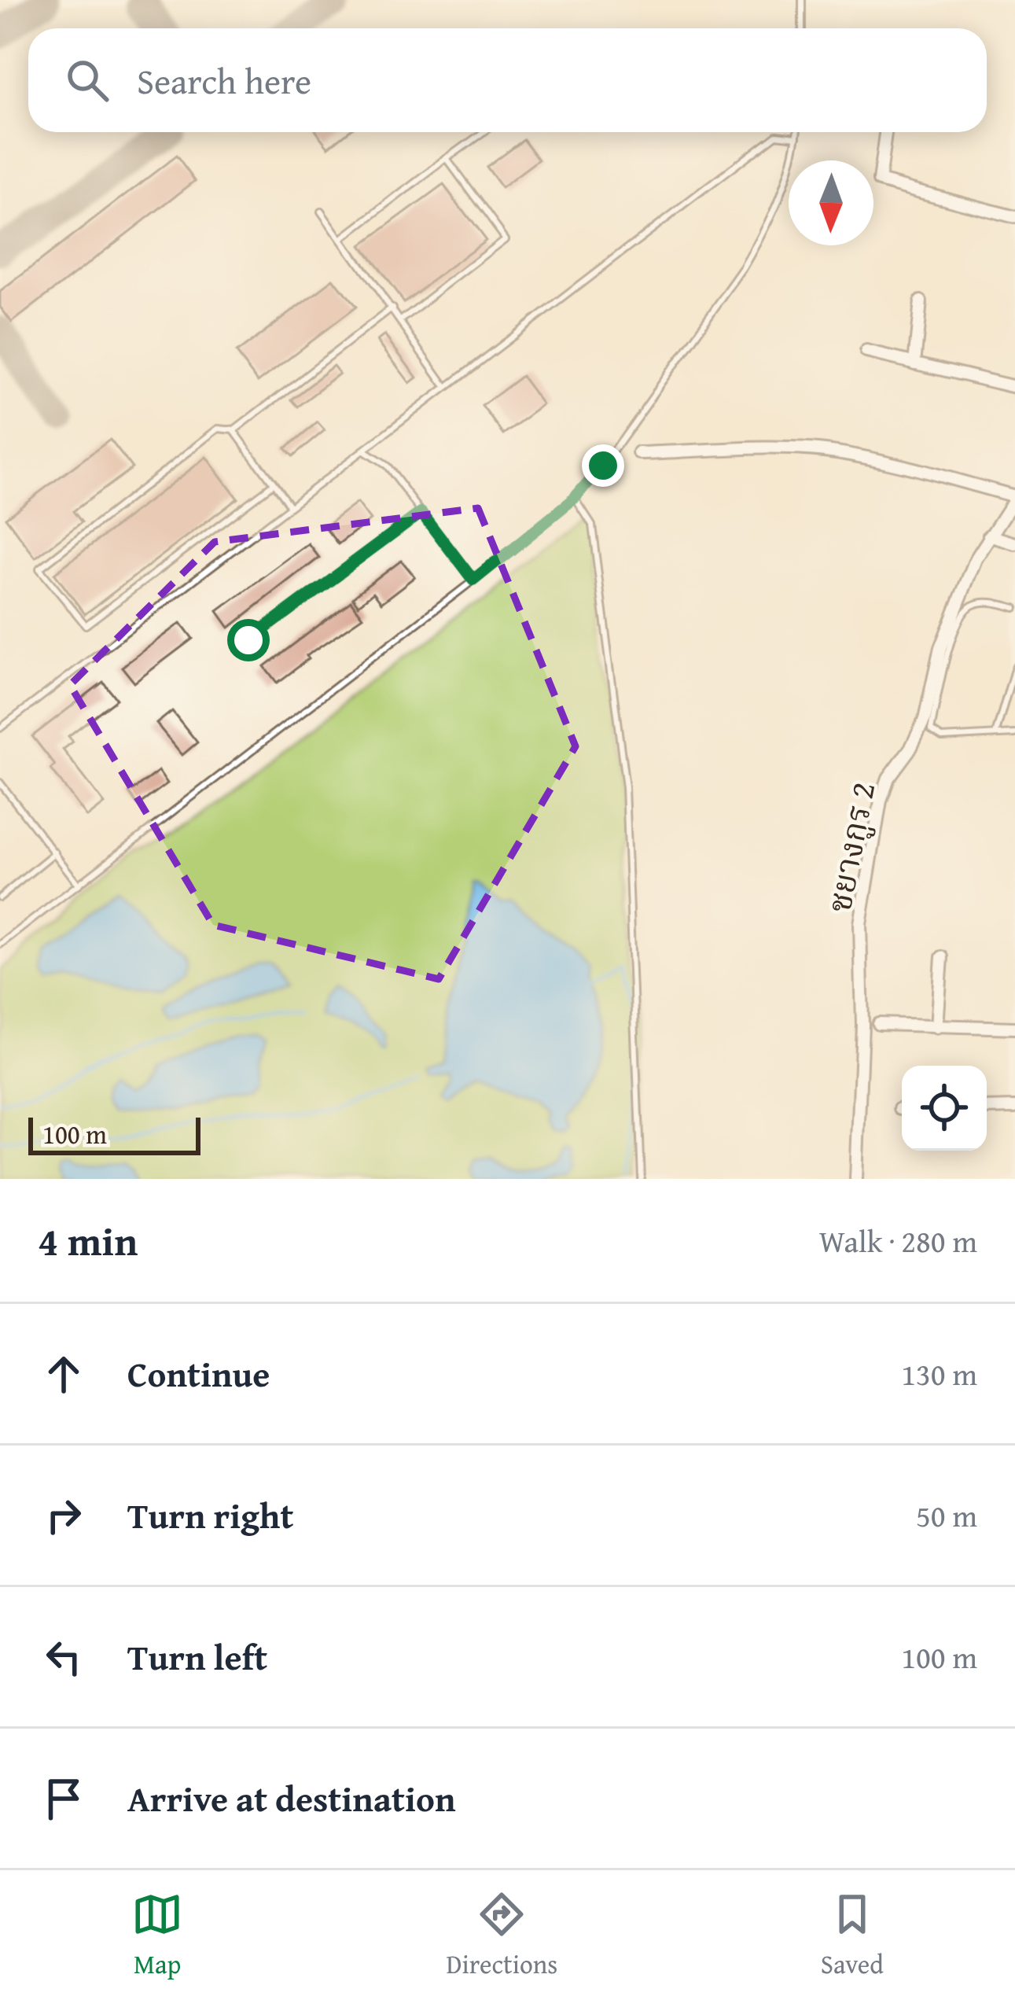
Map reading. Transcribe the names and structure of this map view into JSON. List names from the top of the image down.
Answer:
{
  "streets": {
    "street": ["ชยางกูร 2"]
  },
  "scale_bar": "100 m",
  "north": "bottom",
  "page": {
    "search": "Search here",
    "scale": "100 m",
    "heading": ["4 min", "Walk · 280 m"],
    "list": [
      ["Continue", "130 m"],
      ["Turn right", "50 m"],
      ["Turn left", "100 m"],
      "Arrive at destination"
    ],
    "nav": ["Map", "Directions", "Saved"]
  }
}
